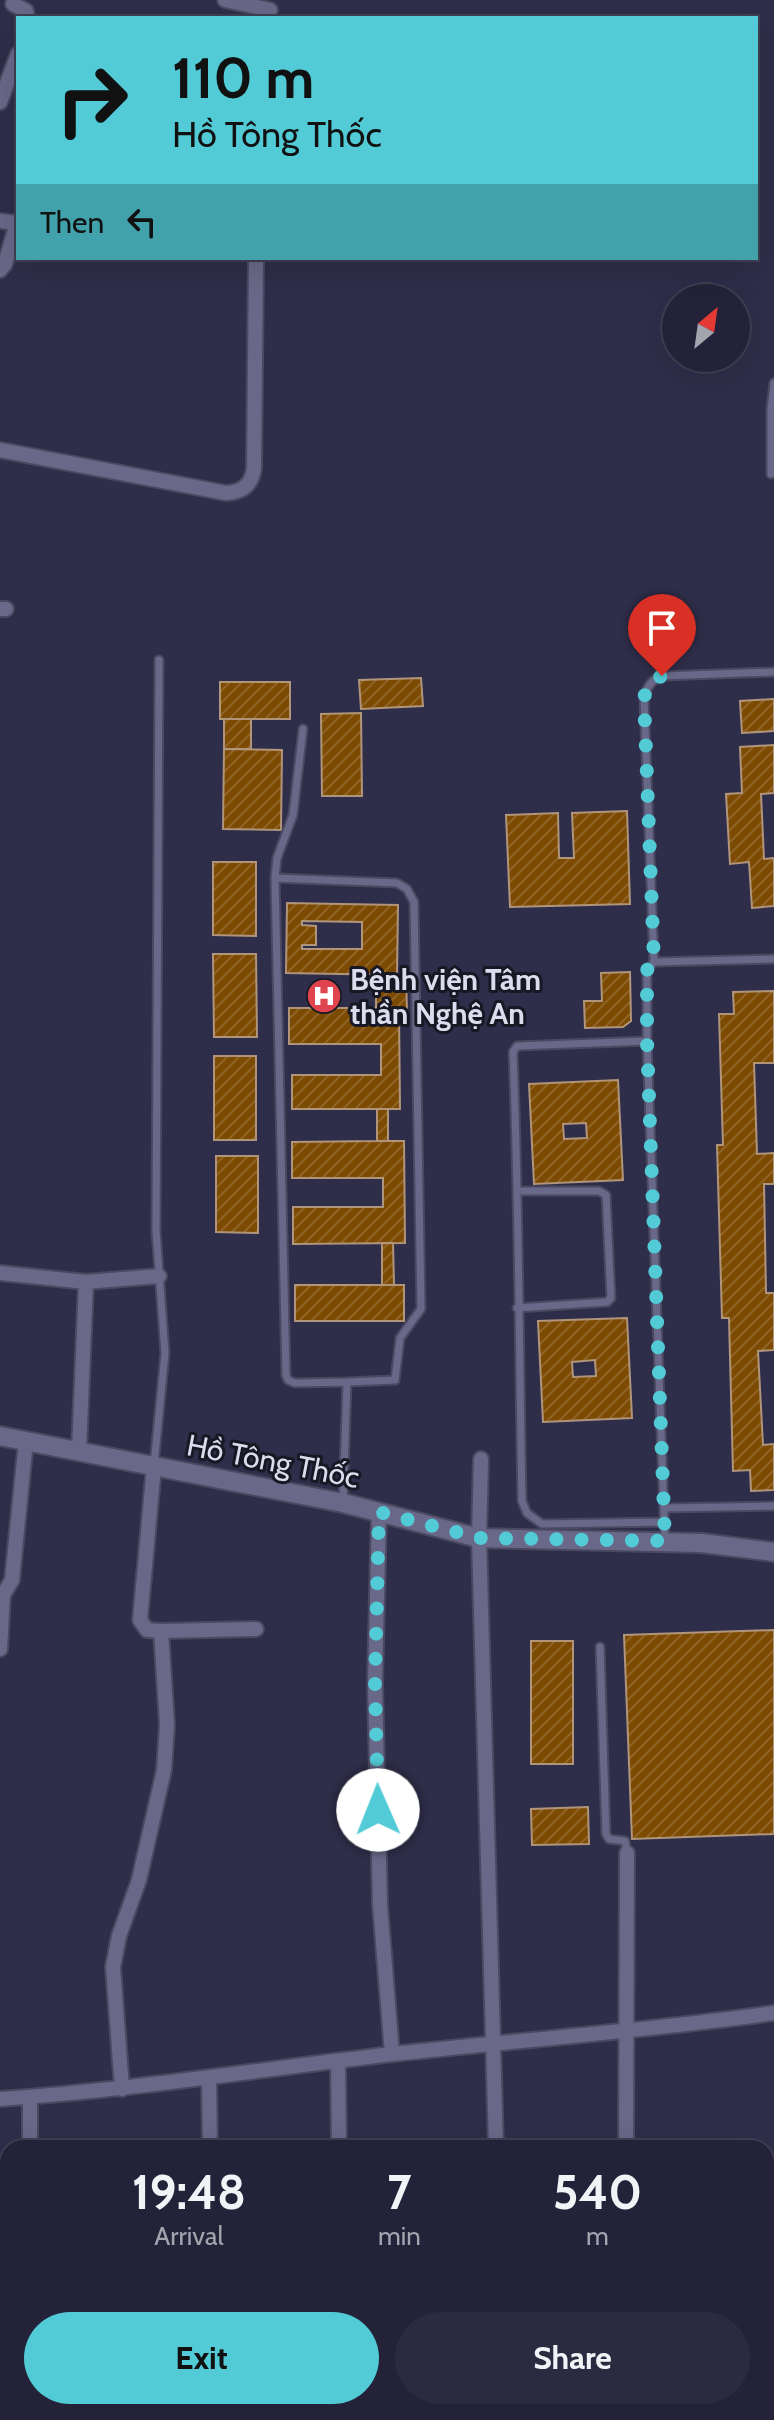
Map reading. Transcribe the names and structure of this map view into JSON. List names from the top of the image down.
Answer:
{
  "streets": {
    "street": ["Hồ Tông Thốc"]
  },
  "places": {
    "hospital": ["Bệnh viện Tâm thần Nghệ An"]
  },
  "north": "top right",
  "page": {
    "turn": ["110 m", "Hồ Tông Thốc"],
    "then": "Then",
    "eta": [
      "19:48",
      "Arrival",
      "7",
      "min",
      "540",
      "m"
    ],
    "buttons": ["Exit", "Share"]
  }
}
